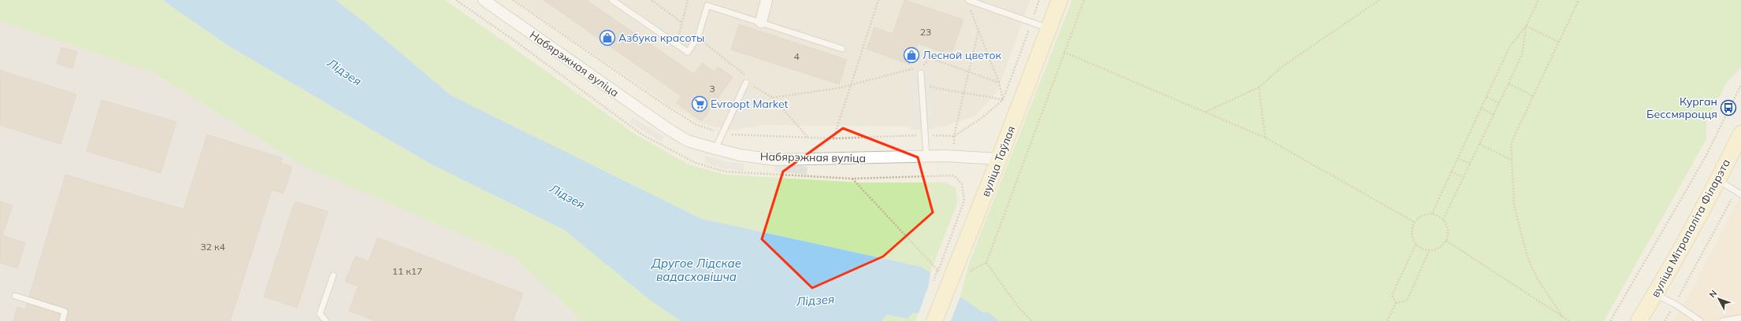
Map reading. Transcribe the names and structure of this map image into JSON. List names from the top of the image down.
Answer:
{
  "streets": {
    "main road": ["вуліца Таўлая", "вуліца Мітрапаліта Філарэта"],
    "street": ["Набярэжная вуліца"]
  },
  "crossings": [
    ["Набярэжная вуліца", "вуліца Таўлая"]
  ],
  "water": ["Лідзея", "Другое Лідскае вадасховішча"],
  "places": {
    "shop": ["Азбука красоты", "Лесной цветок"],
    "supermarket": ["Evroopt Market"],
    "bus stop": ["Курган Бессмяроцця"]
  },
  "house_numbers": [
    "23",
    "4",
    "3",
    "32 к4",
    "11 к17"
  ],
  "north": "top left"
}
